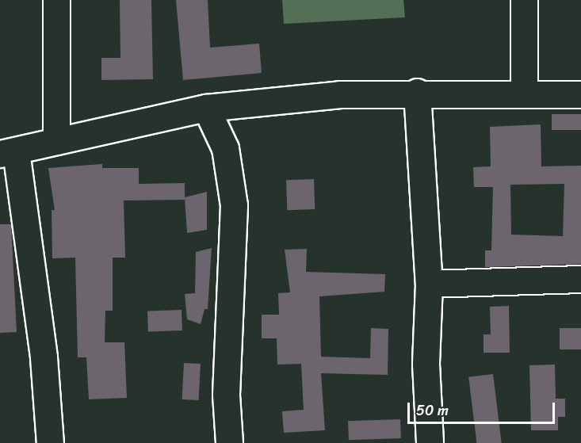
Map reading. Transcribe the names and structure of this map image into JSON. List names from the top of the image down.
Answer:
{
  "scale_bar": "50 m"
}
